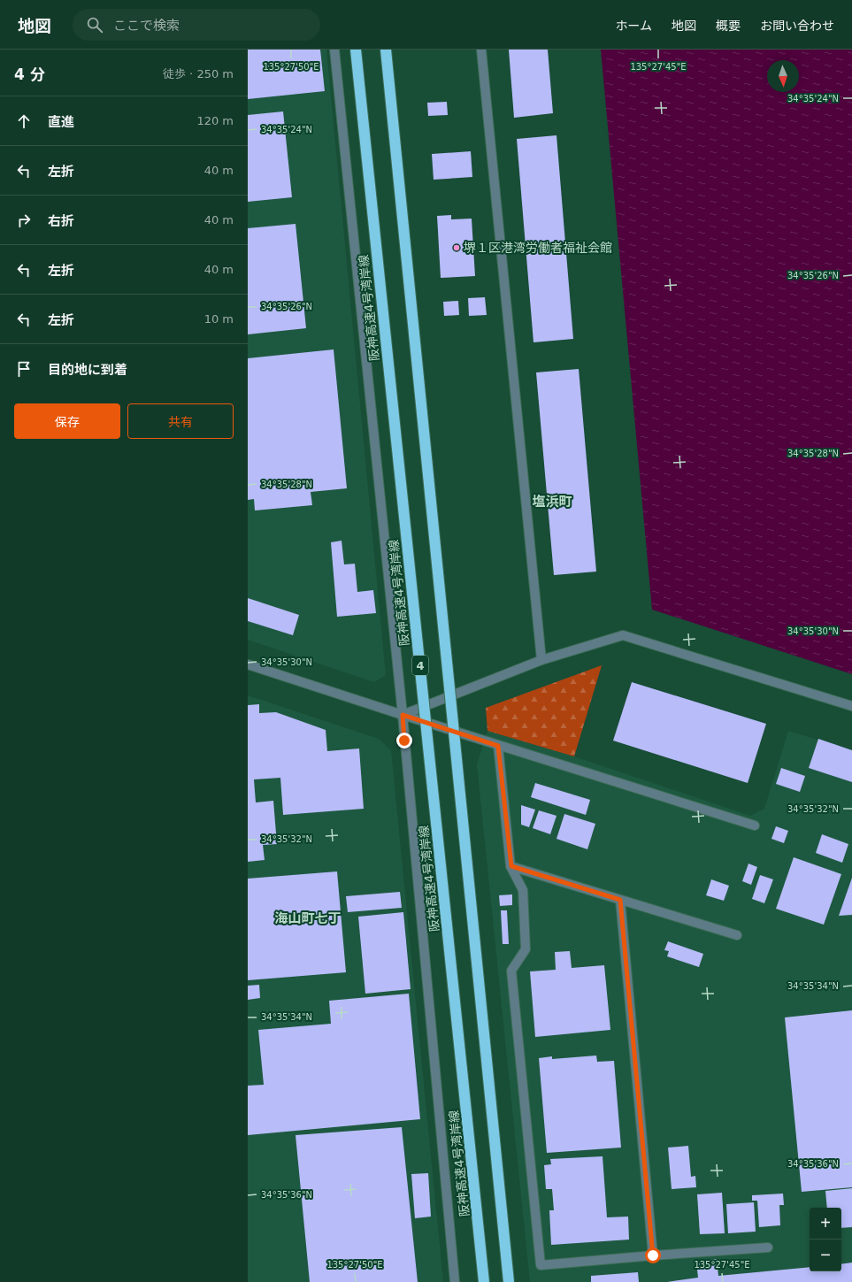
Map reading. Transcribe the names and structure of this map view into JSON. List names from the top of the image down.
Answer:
{
  "streets": {
    "highway": ["阪神高速4号湾岸線", "4"]
  },
  "districts": ["塩浜町", "海山町七丁"],
  "places": ["堺１区港湾労働者福祉会館"],
  "north": "bottom",
  "page": {
    "header": "地図",
    "search": "ここで検索",
    "nav": [
      "ホーム",
      "地図",
      "概要",
      "お問い合わせ"
    ],
    "heading": ["4 分", "徒歩 · 250 m"],
    "list": [
      ["直進", "120 m"],
      ["左折", "40 m"],
      ["右折", "40 m"],
      ["左折", "40 m"],
      ["左折", "10 m"],
      "目的地に到着"
    ],
    "buttons": ["保存", "共有"],
    "map_buttons": ["+", "−"]
  },
  "coordinates": [
    "135°27'50\"E",
    "135°27'45\"E",
    "34°35'24\"N",
    "34°35'26\"N",
    "34°35'28\"N",
    "34°35'30\"N",
    "34°35'32\"N",
    "34°35'34\"N",
    "34°35'36\"N"
  ]
}
